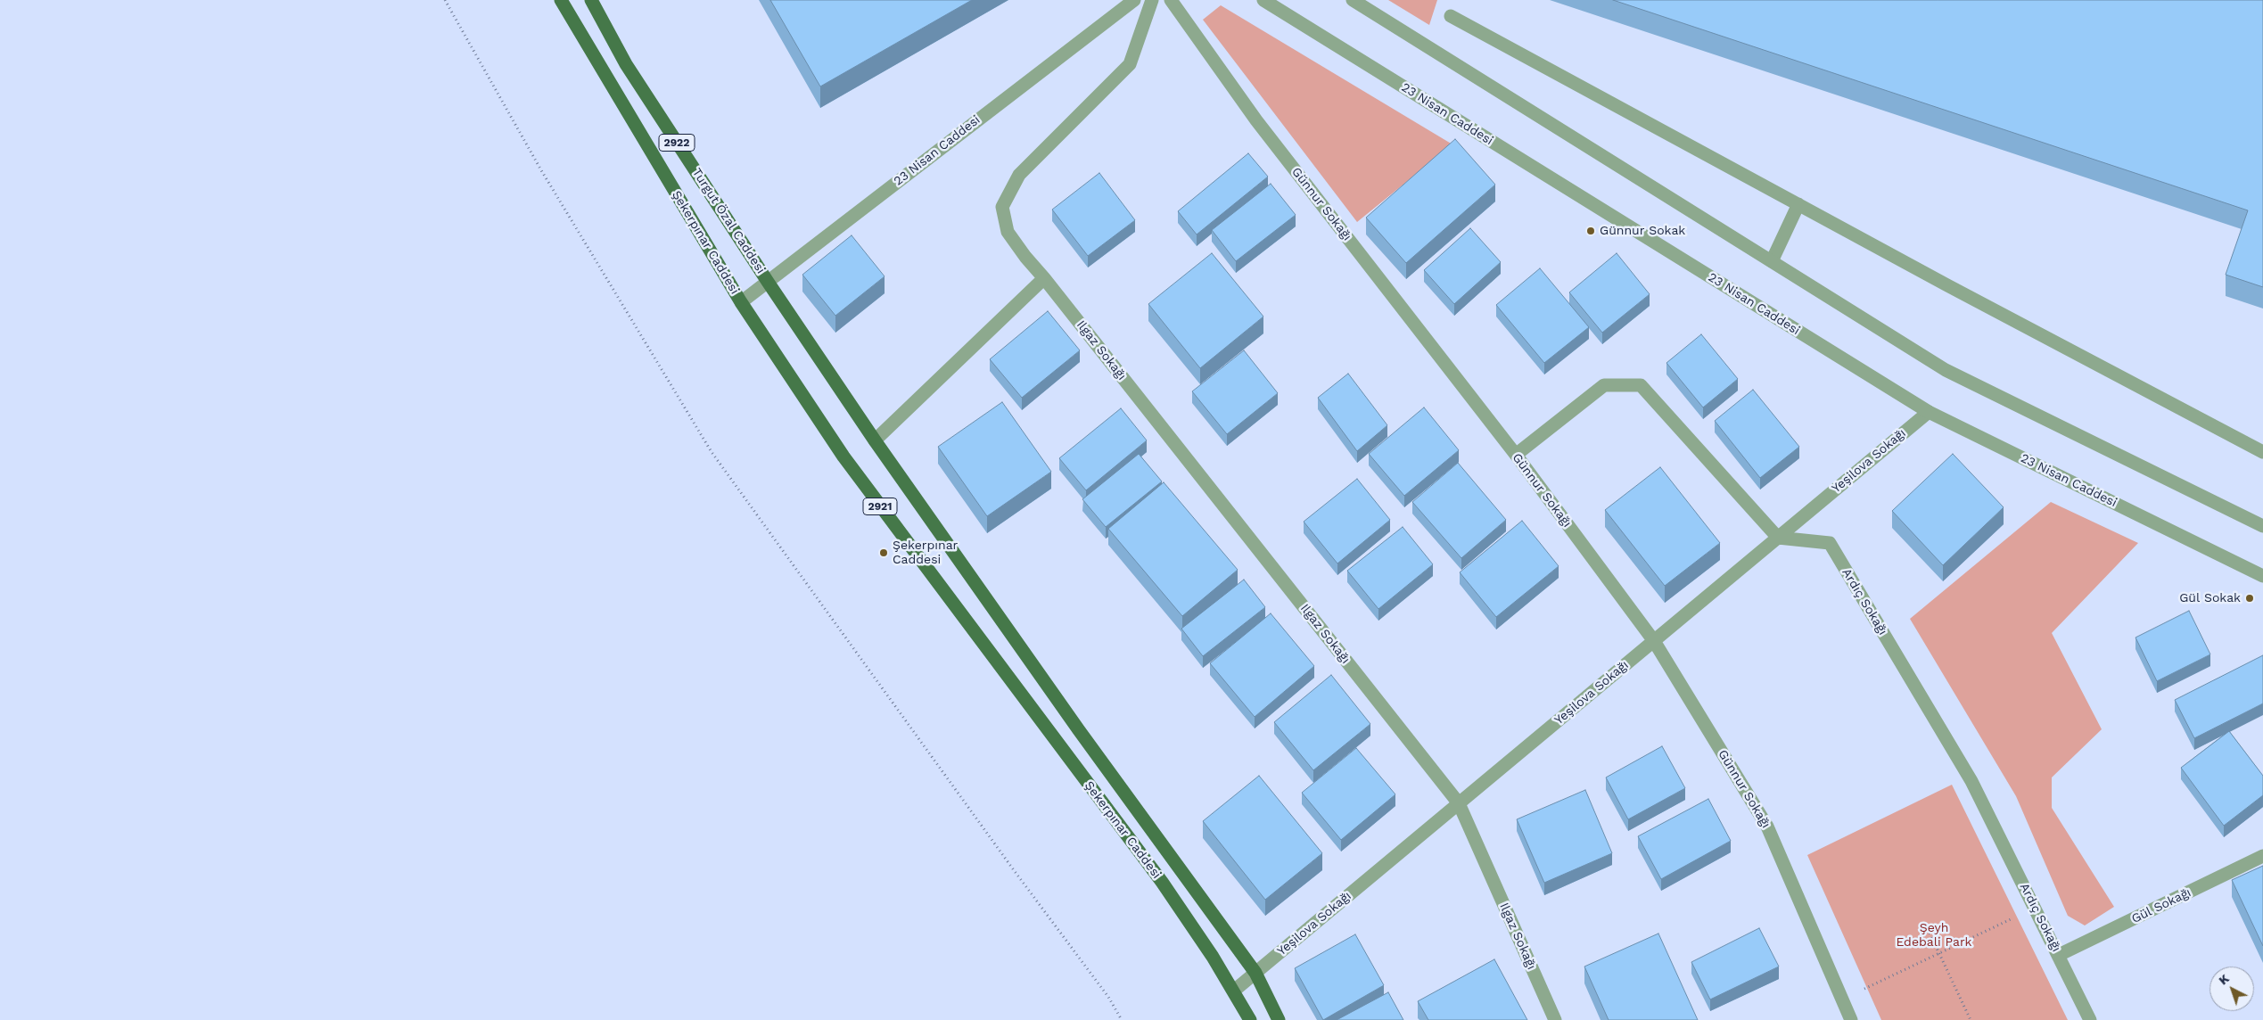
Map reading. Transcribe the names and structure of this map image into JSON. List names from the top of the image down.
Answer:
{
  "streets": {
    "main road": [
      "2922",
      "Turgut Özal Caddesi",
      "Şekerpınar Caddesi",
      "2921"
    ],
    "street": [
      "23 Nisan Caddesi",
      "Günnur Sokağı",
      "Ilgaz Sokağı",
      "Yeşilova Sokağı",
      "Ardıç Sokağı",
      "Gül Sokağı"
    ]
  },
  "crossings": [
    ["23 Nisan Caddesi", "Turgut Özal Caddesi"],
    ["23 Nisan Caddesi", "Şekerpınar Caddesi"],
    ["23 Nisan Caddesi", "Yeşilova Sokağı"],
    ["Günnur Sokağı", "Yeşilova Sokağı"],
    ["Turgut Özal Caddesi", "Şekerpınar Caddesi"],
    ["Şekerpınar Caddesi", "Yeşilova Sokağı"],
    ["Ilgaz Sokağı", "Yeşilova Sokağı"],
    ["Yeşilova Sokağı", "Ardıç Sokağı"],
    ["Ardıç Sokağı", "Gül Sokağı"]
  ],
  "parks": ["Şeyh Edebali Park"],
  "places": ["Günnur Sokak", "Şekerpınar Caddesi", "Gül Sokak"],
  "north": "top left"
}
